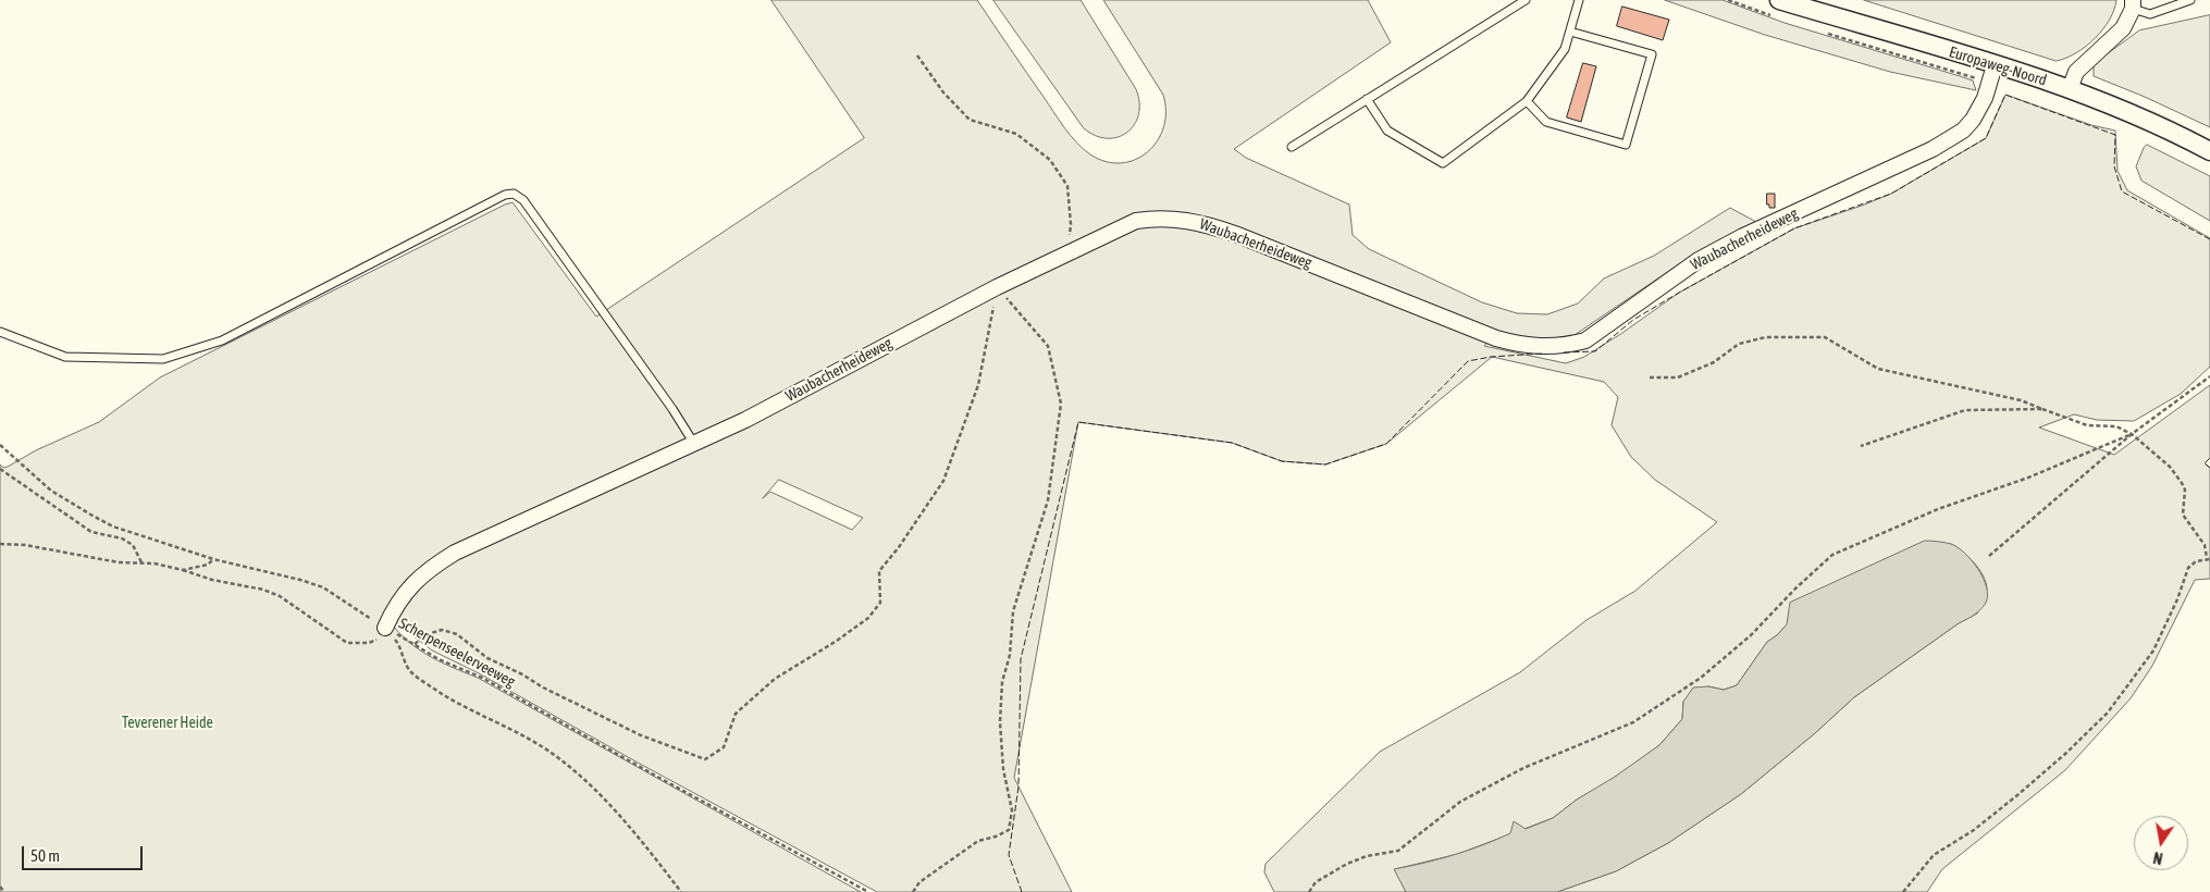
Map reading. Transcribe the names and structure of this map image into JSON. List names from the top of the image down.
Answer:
{
  "streets": {
    "street": ["Europaweg-Noord", "Waubacherheideweg"],
    "path": ["Scherpenseelerveeweg"]
  },
  "crossings": [
    ["Europaweg-Noord", "Waubacherheideweg"],
    ["Waubacherheideweg", "Scherpenseelerveeweg"]
  ],
  "parks": ["Teverener Heide"],
  "scale_bar": "50 m",
  "north": "bottom"
}
